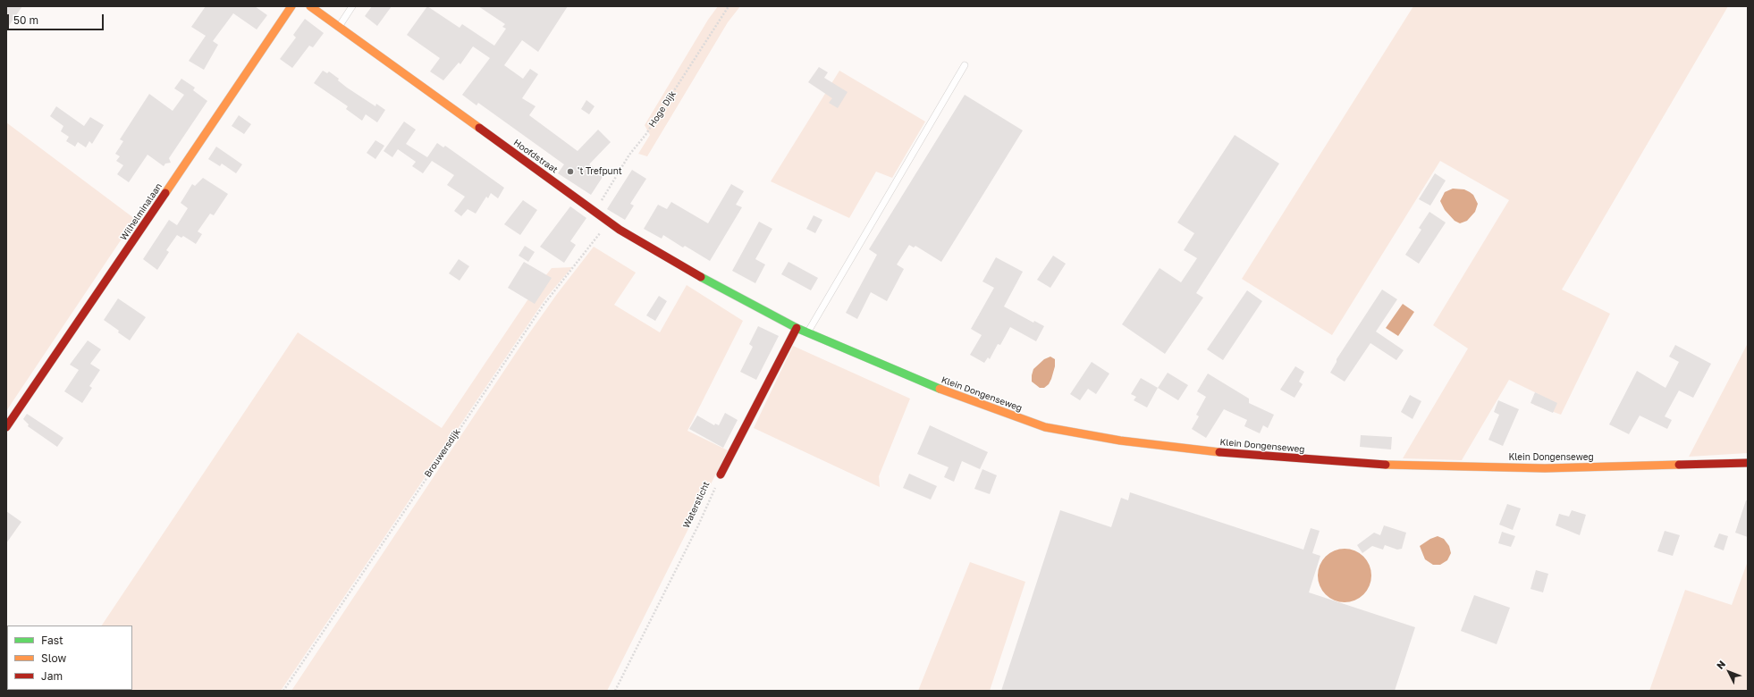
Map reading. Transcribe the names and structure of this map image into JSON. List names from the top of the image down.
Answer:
{
  "streets": {
    "street": [
      "Hoofdstraat",
      "Wilhelminalaan",
      "Klein Dongenseweg",
      "Watersticht"
    ],
    "path": ["Hoge Dijk", "Brouwersdijk"]
  },
  "crossings": [
    ["Hoge Dijk", "Hoofdstraat"],
    ["Hoofdstraat", "Klein Dongenseweg"],
    ["Hoofdstraat", "Brouwersdijk"],
    ["Hoofdstraat", "Watersticht"],
    ["Klein Dongenseweg", "Watersticht"]
  ],
  "places": ["'t Trefpunt"],
  "legend": ["Fast", "Slow", "Jam"],
  "scale_bar": "50 m",
  "north": "top left"
}
